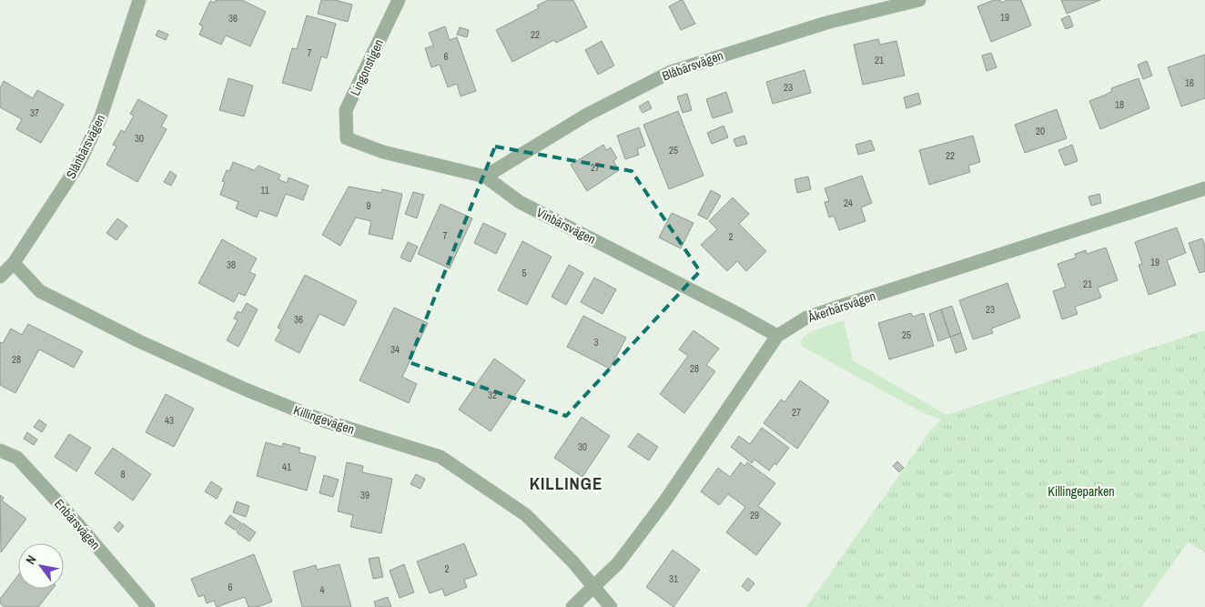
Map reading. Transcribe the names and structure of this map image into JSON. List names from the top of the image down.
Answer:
{
  "streets": {
    "street": [
      "Blåbärsvägen",
      "Lingonstigen",
      "Slånbärsvägen",
      "Vinbärsvägen",
      "Åkerbärsvägen",
      "Killingevägen",
      "Enbärsvägen"
    ]
  },
  "crossings": [
    ["Blåbärsvägen", "Vinbärsvägen"],
    ["Lingonstigen", "Vinbärsvägen"],
    ["Slånbärsvägen", "Killingevägen"],
    ["Vinbärsvägen", "Åkerbärsvägen"],
    ["Åkerbärsvägen", "Killingevägen"]
  ],
  "districts": ["KILLINGE"],
  "parks": ["Killingeparken"],
  "house_numbers": [
    "19",
    "36",
    "22",
    "7",
    "6",
    "21",
    "16",
    "23",
    "18",
    "37",
    "20",
    "30",
    "25",
    "22",
    "27",
    "11",
    "24",
    "9",
    "7",
    "2",
    "19",
    "38",
    "5",
    "21",
    "23",
    "36",
    "25",
    "3",
    "34",
    "28",
    "28",
    "32",
    "27",
    "43",
    "30",
    "41",
    "8",
    "39",
    "29",
    "2",
    "31",
    "6",
    "4"
  ],
  "north": "top left"
}
